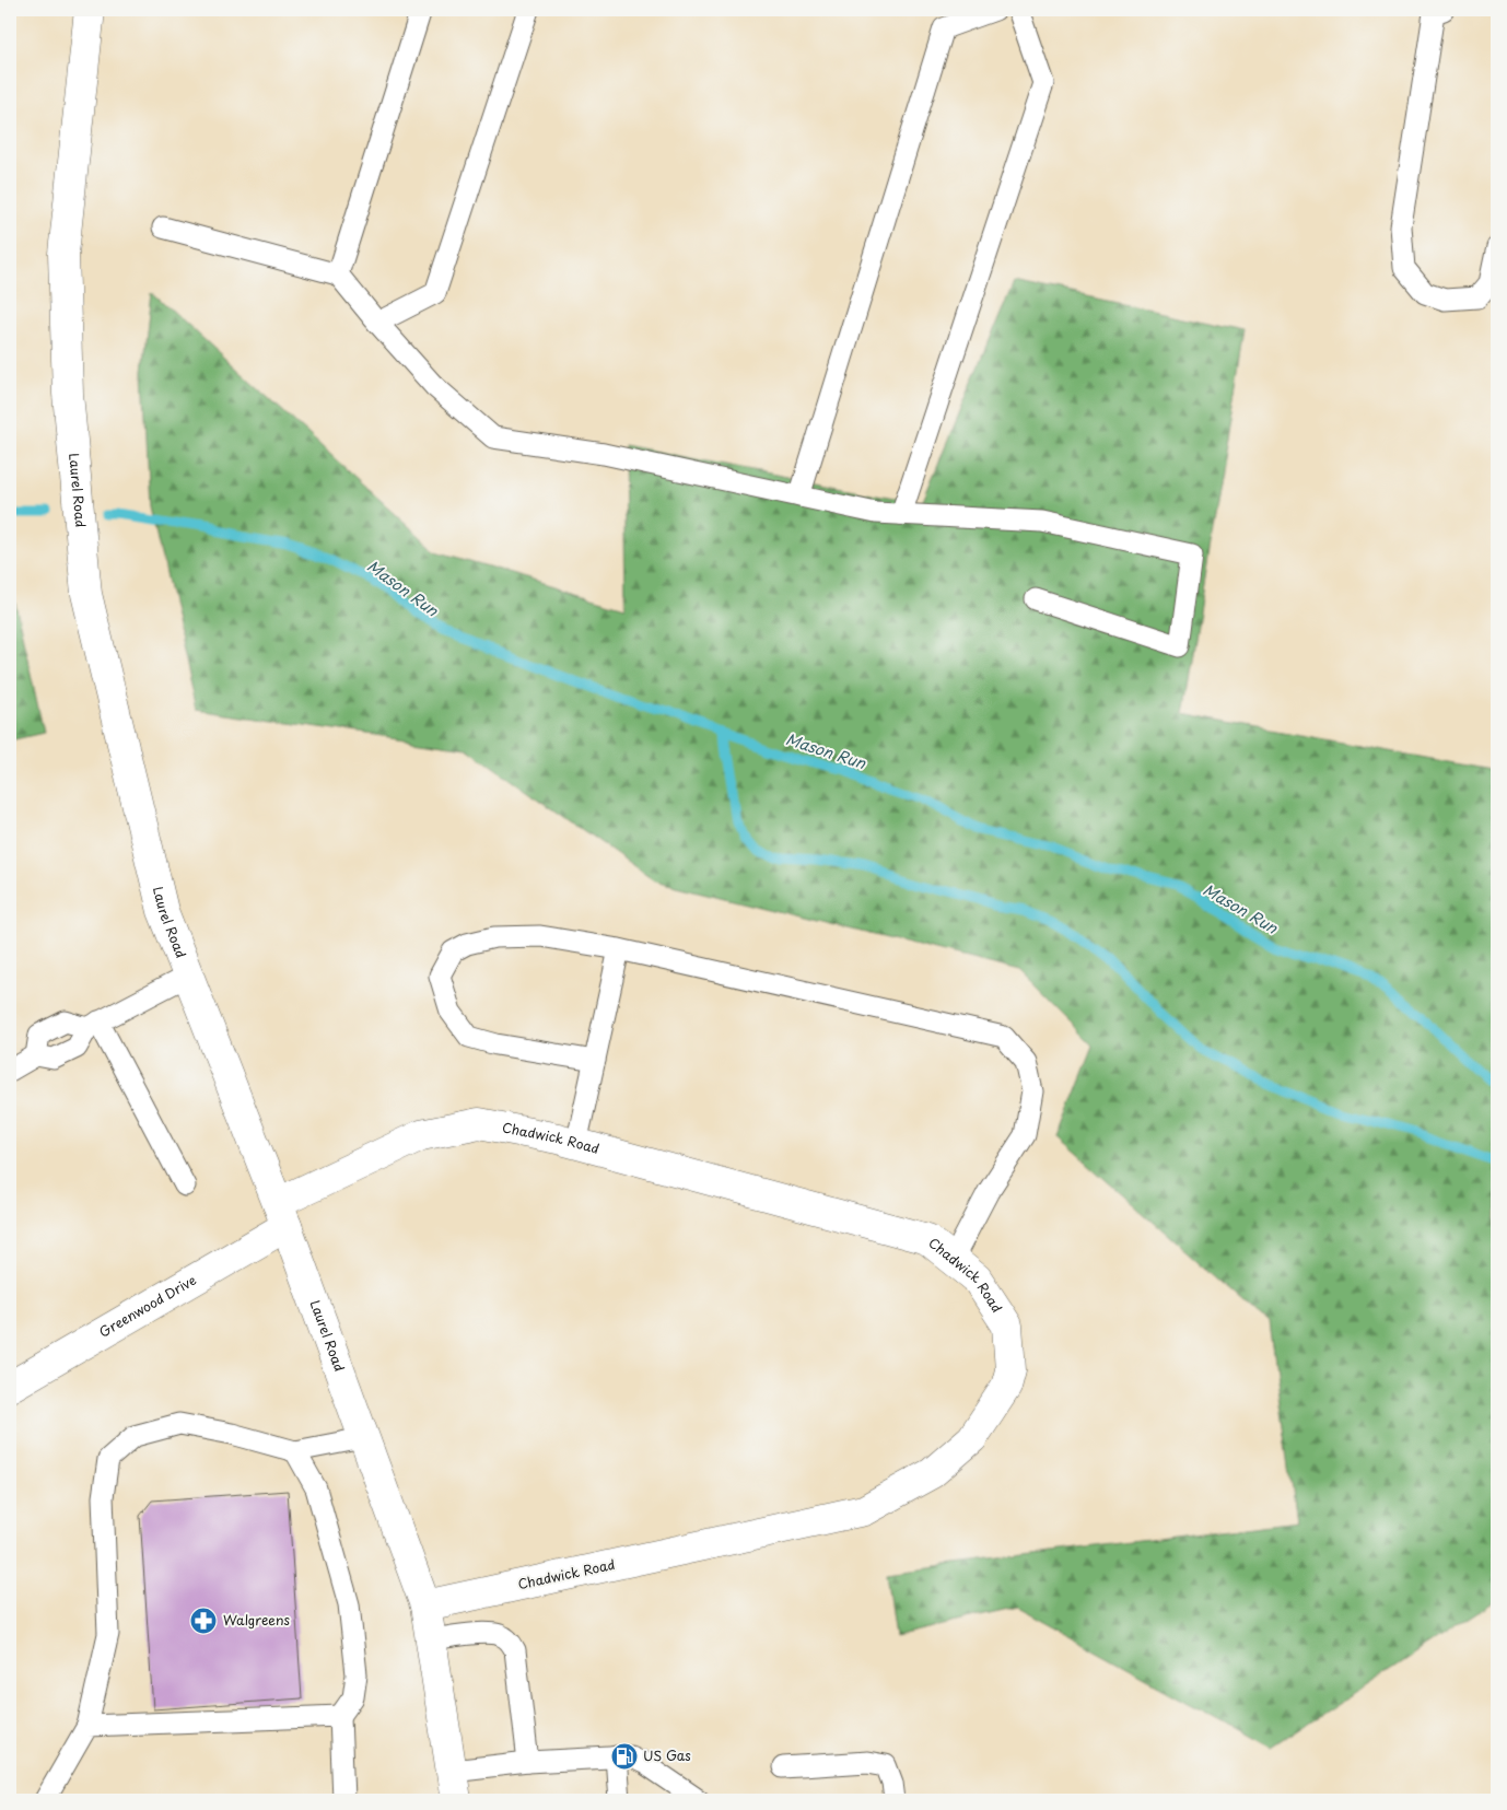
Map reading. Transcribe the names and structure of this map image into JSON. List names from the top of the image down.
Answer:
{
  "streets": {
    "main road": ["Laurel Road", "Chadwick Road", "Greenwood Drive"]
  },
  "crossings": [
    ["Laurel Road", "Chadwick Road"],
    ["Laurel Road", "Greenwood Drive"],
    ["Chadwick Road", "Greenwood Drive"]
  ],
  "water": ["Mason Run"],
  "places": {
    "pharmacy": ["Walgreens"],
    "fuel station": ["US Gas"]
  }
}
